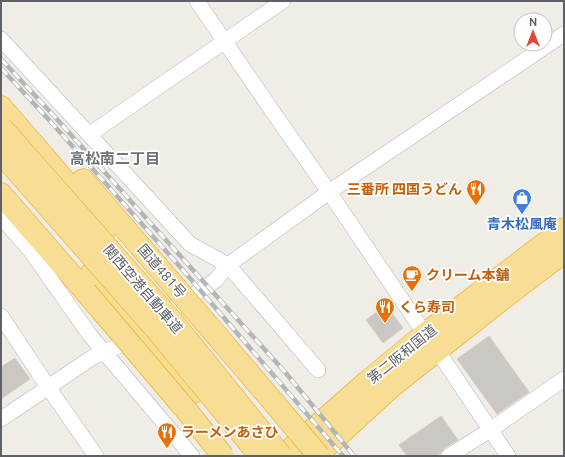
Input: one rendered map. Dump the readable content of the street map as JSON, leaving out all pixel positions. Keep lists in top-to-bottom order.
{
  "streets": {
    "highway": ["国道481号", "関西空港自動車道", "第二阪和国道"]
  },
  "crossings": [
    ["国道481号", "第二阪和国道"],
    ["関西空港自動車道", "第二阪和国道"]
  ],
  "districts": ["高松南二丁目"],
  "places": {
    "restaurant": ["三番所 四国うどん", "くら寿司", "ラーメンあさひ"],
    "shop": ["青木松風庵"],
    "cafe": ["クリーム本舗"]
  },
  "north": "top"
}
